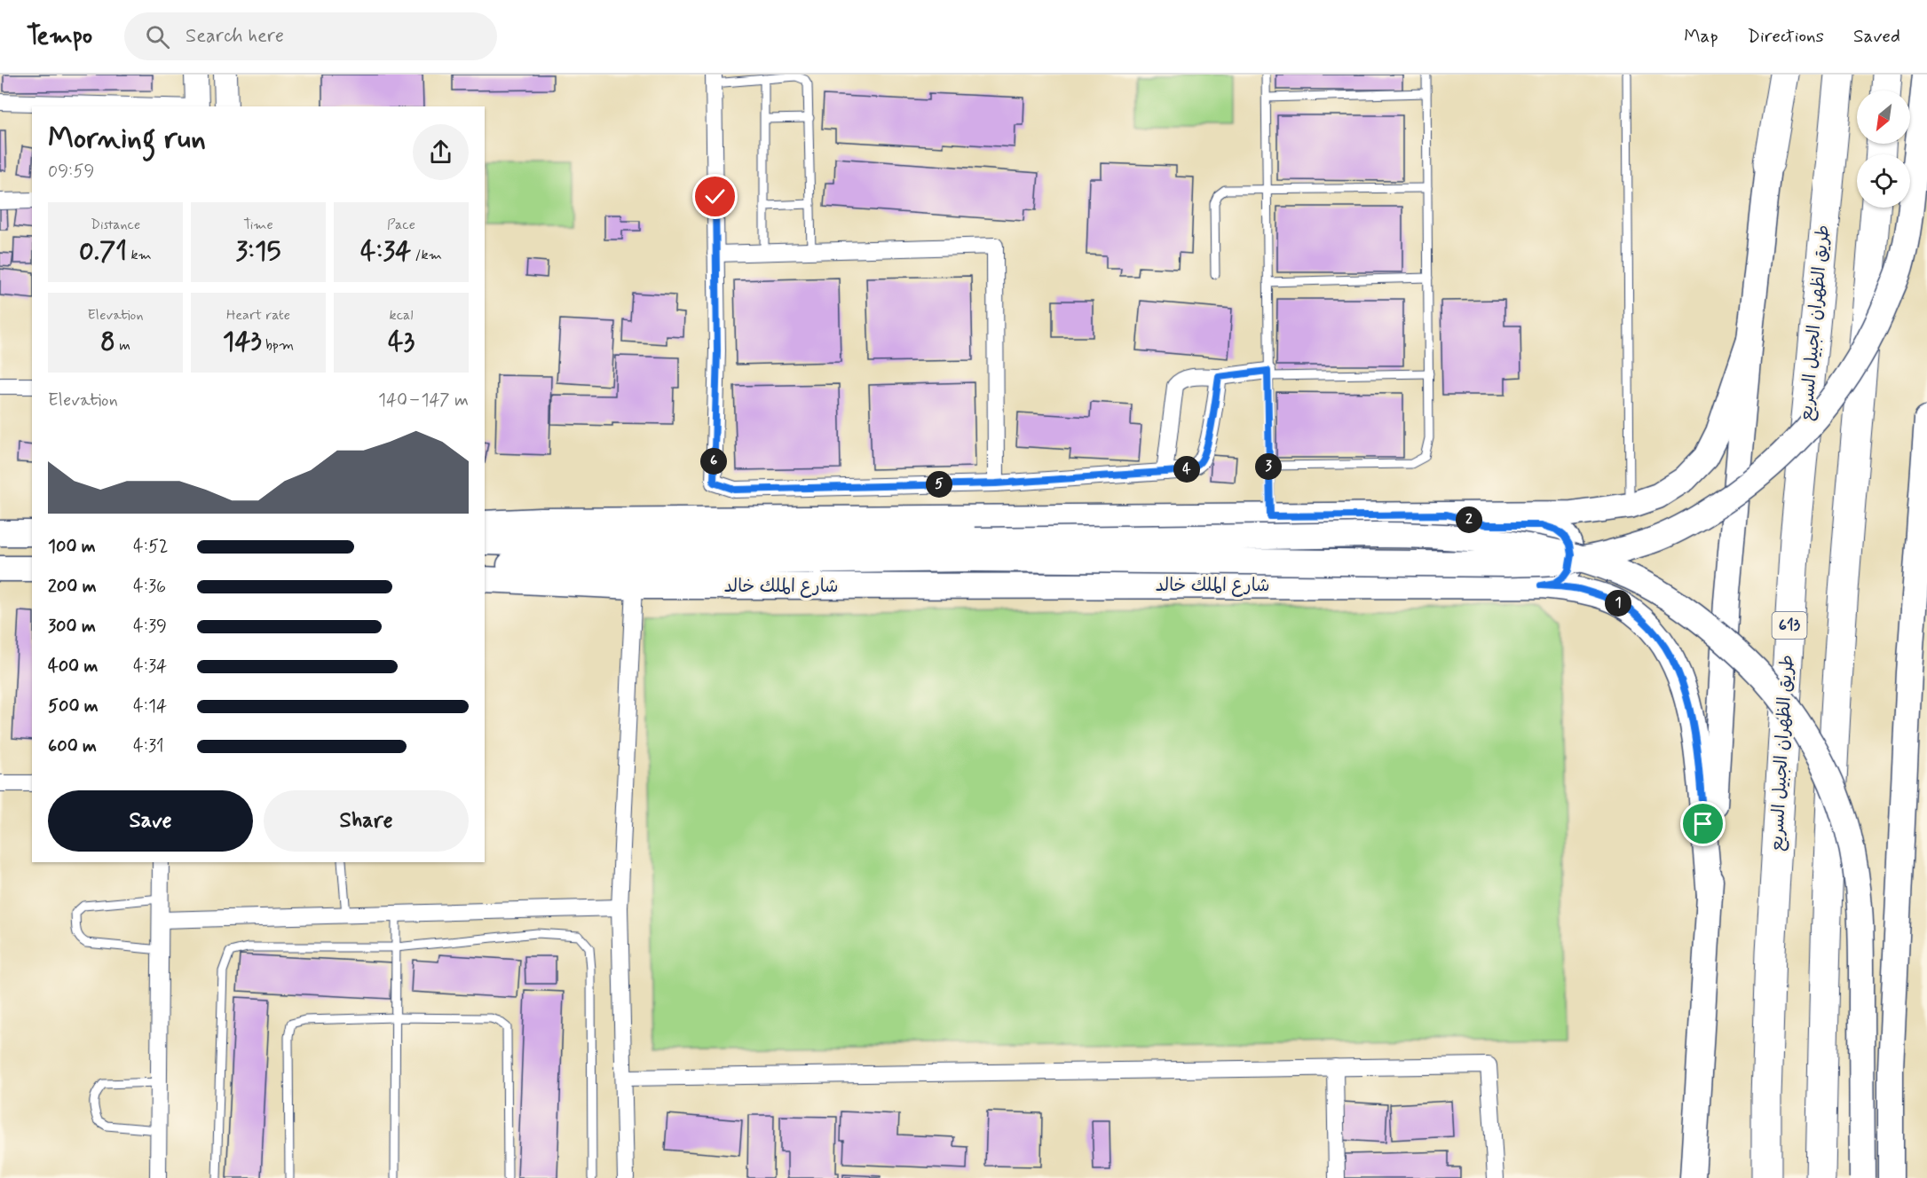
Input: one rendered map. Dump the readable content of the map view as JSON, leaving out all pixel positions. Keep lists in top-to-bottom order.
{
  "streets": {
    "highway": ["طريق الظهران الجبيل السريع", "613"],
    "main road": ["شارع الملك خالد"]
  },
  "north": "bottom left",
  "page": {
    "header": "Tempo",
    "search": "Search here",
    "nav": ["Map", "Directions", "Saved"],
    "heading": ["Morning run", "09:59"],
    "stats": [
      ["Distance", "0.71 km"],
      ["Time", "3:15"],
      ["Pace", "4:34 /km"],
      ["Elevation", "8 m"],
      ["Heart rate", "143 bpm"],
      ["kcal", "43"]
    ],
    "chart": ["Elevation", "140–147 m"],
    "pins": [
      "6",
      "3",
      "4",
      "5",
      "2",
      "1"
    ],
    "list": [
      {
        "name": "100 m",
        "note": "4:52"
      },
      {
        "name": "200 m",
        "note": "4:36"
      },
      {
        "name": "300 m",
        "note": "4:39"
      },
      {
        "name": "400 m",
        "note": "4:34"
      },
      {
        "name": "500 m",
        "note": "4:14"
      },
      {
        "name": "600 m",
        "note": "4:31"
      }
    ],
    "buttons": ["Save", "Share"]
  }
}
